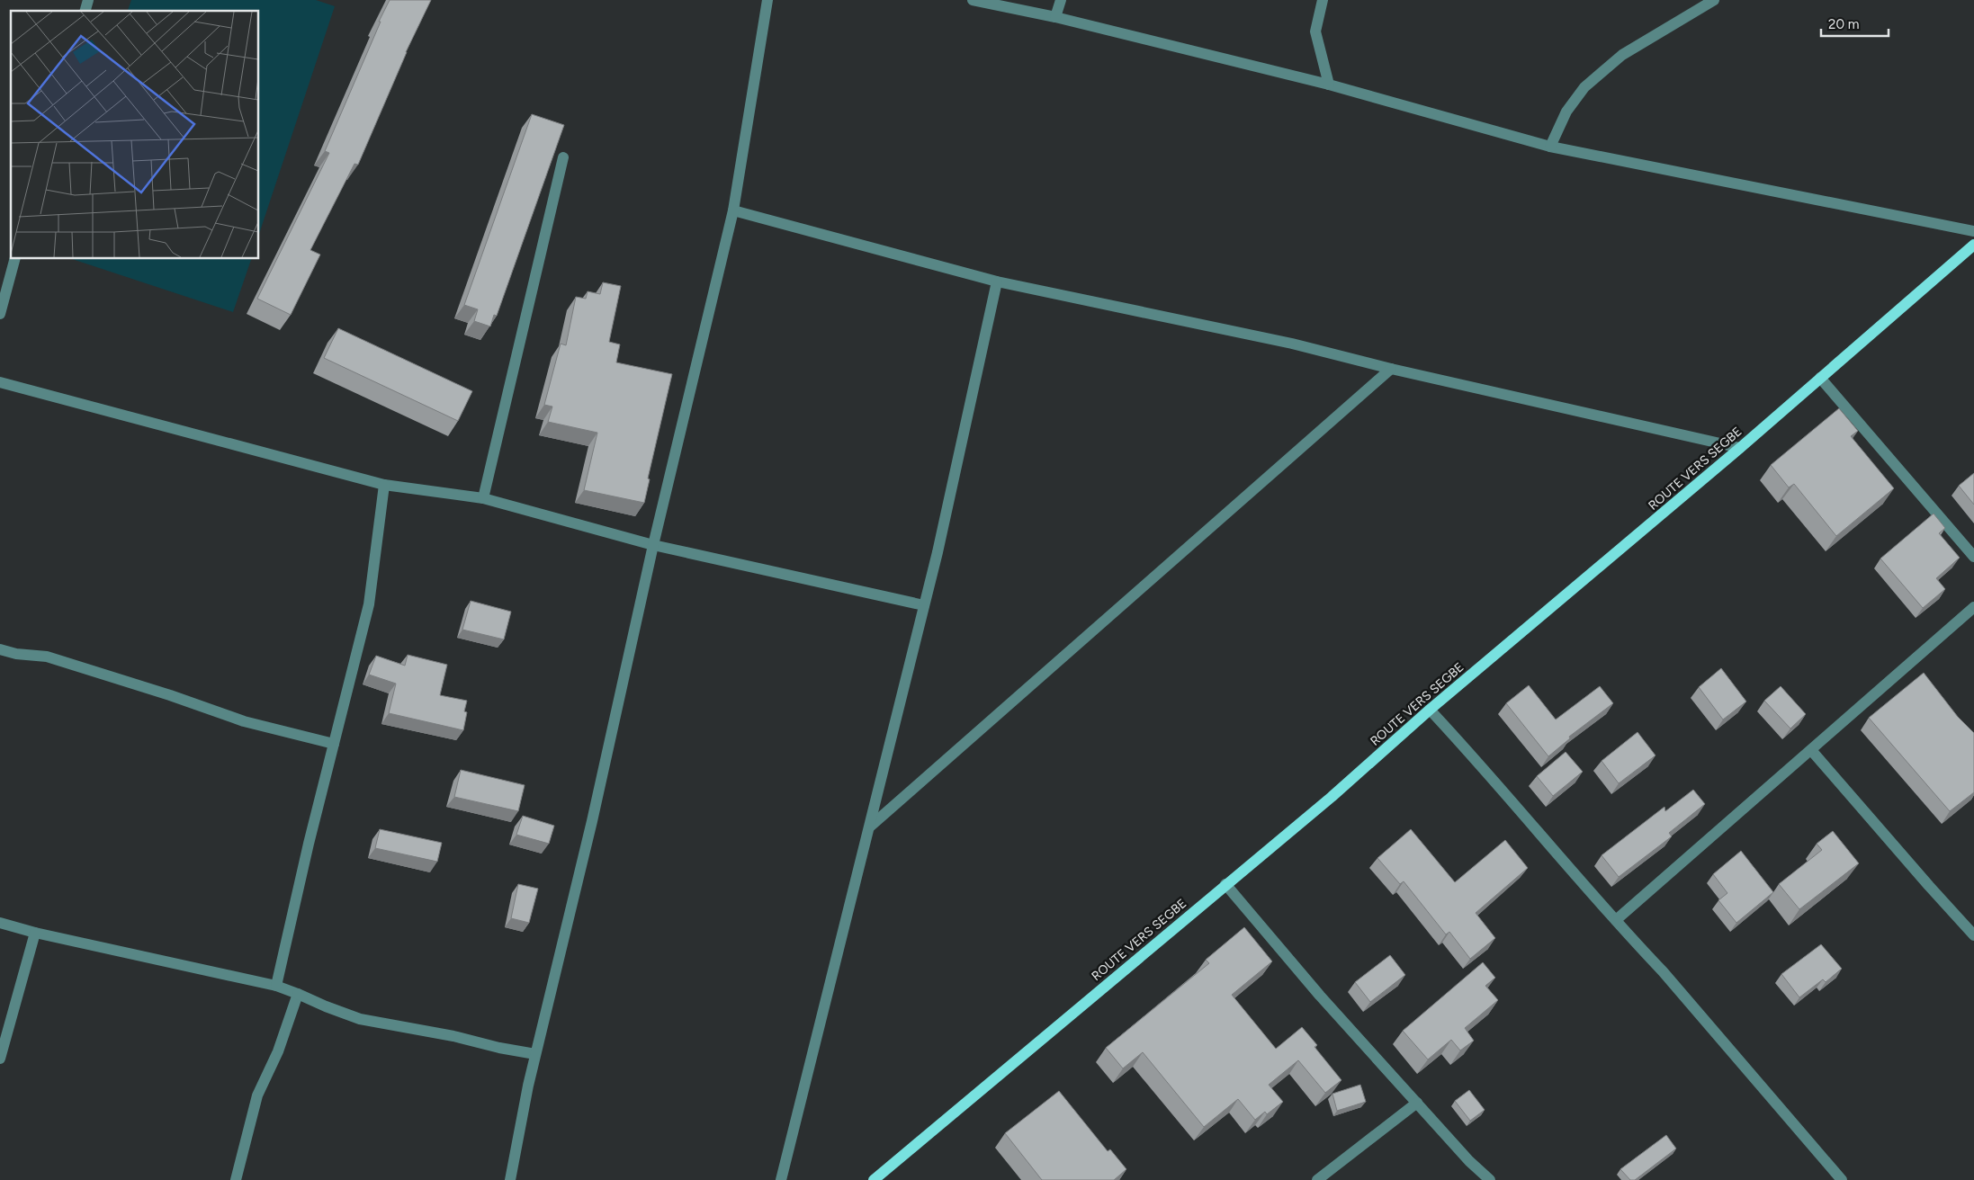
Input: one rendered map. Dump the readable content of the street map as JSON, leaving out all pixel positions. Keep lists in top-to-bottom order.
{
  "streets": {
    "main road": ["ROUTE VERS SEGBE"]
  },
  "scale_bar": "20 m"
}
